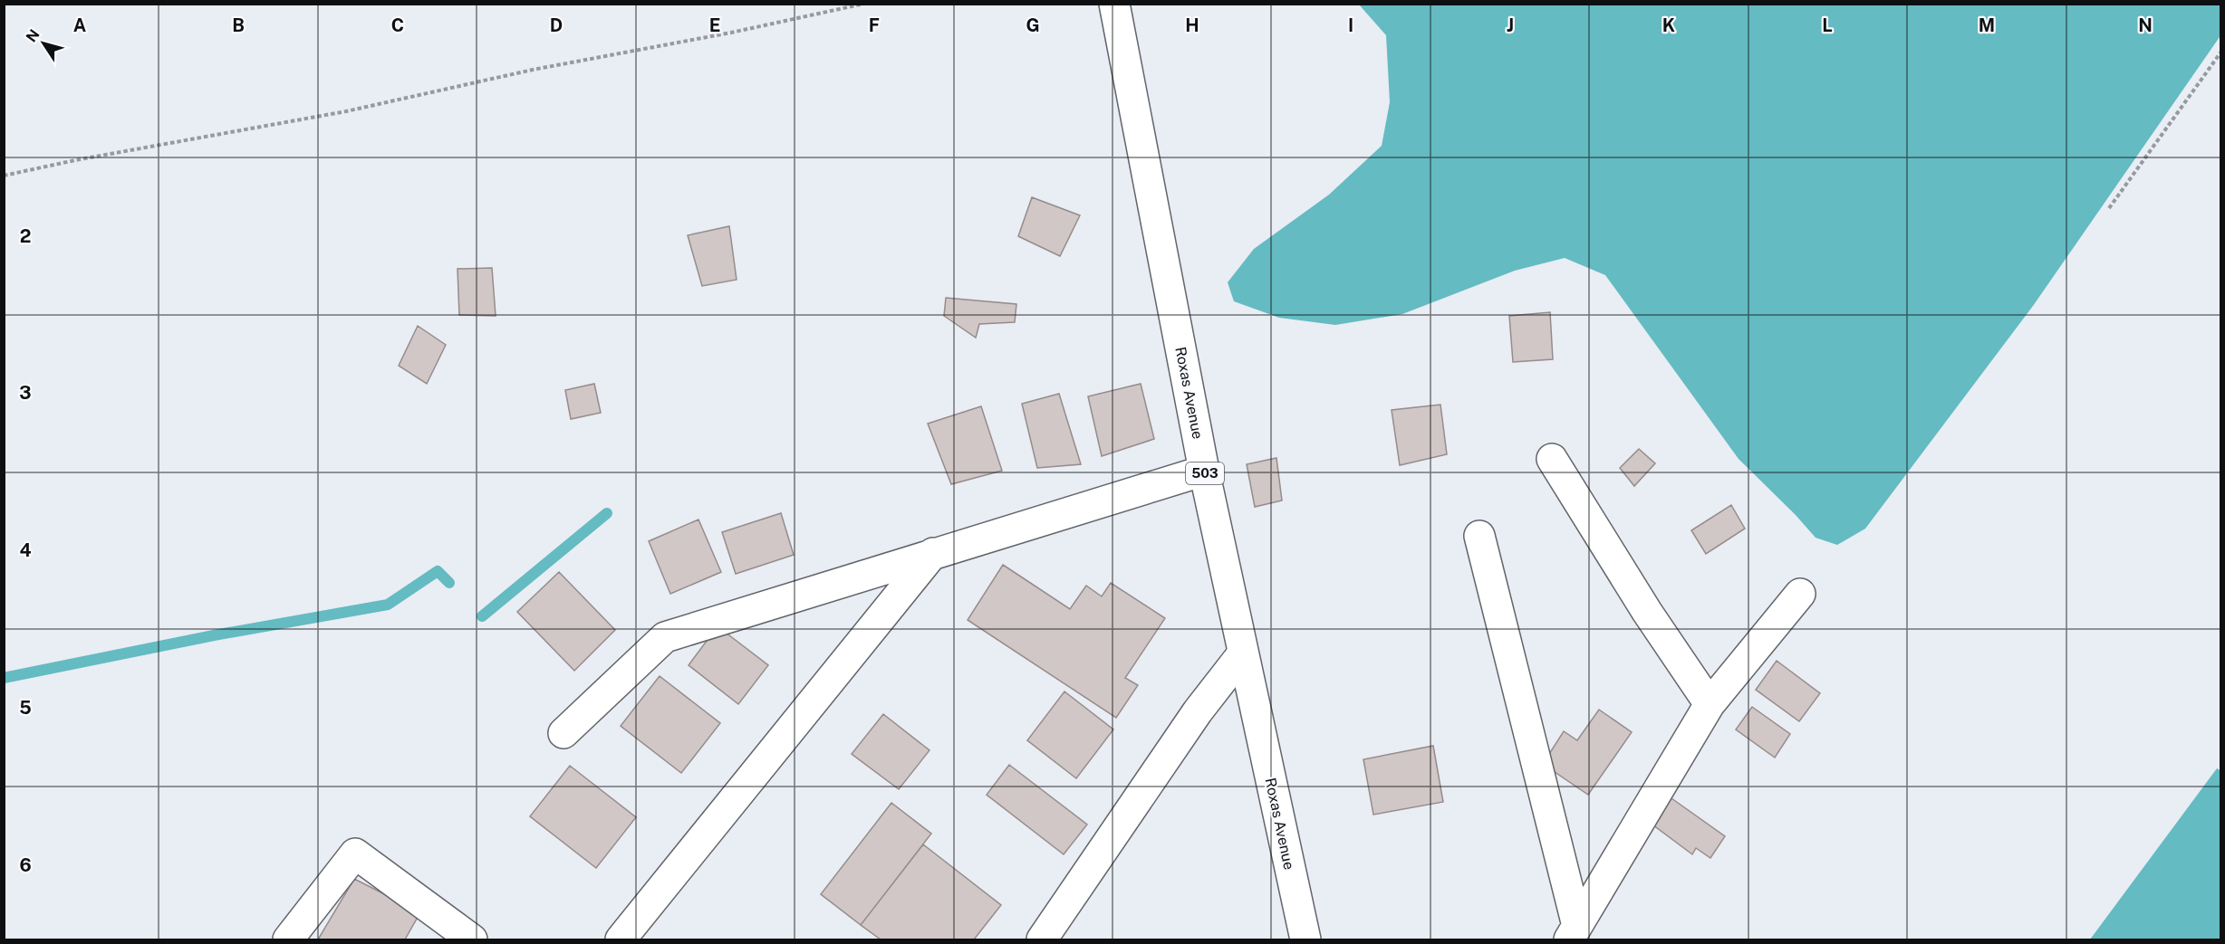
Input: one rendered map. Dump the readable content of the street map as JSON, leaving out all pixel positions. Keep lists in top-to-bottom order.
{
  "streets": {
    "street": ["Roxas Avenue", "503"]
  },
  "north": "top left",
  "grid": {
    "columns": [
      "A",
      "B",
      "C",
      "D",
      "E",
      "F",
      "G",
      "H",
      "I",
      "J",
      "K",
      "L",
      "M",
      "N"
    ],
    "rows": [
      "2",
      "3",
      "4",
      "5",
      "6"
    ]
  }
}
